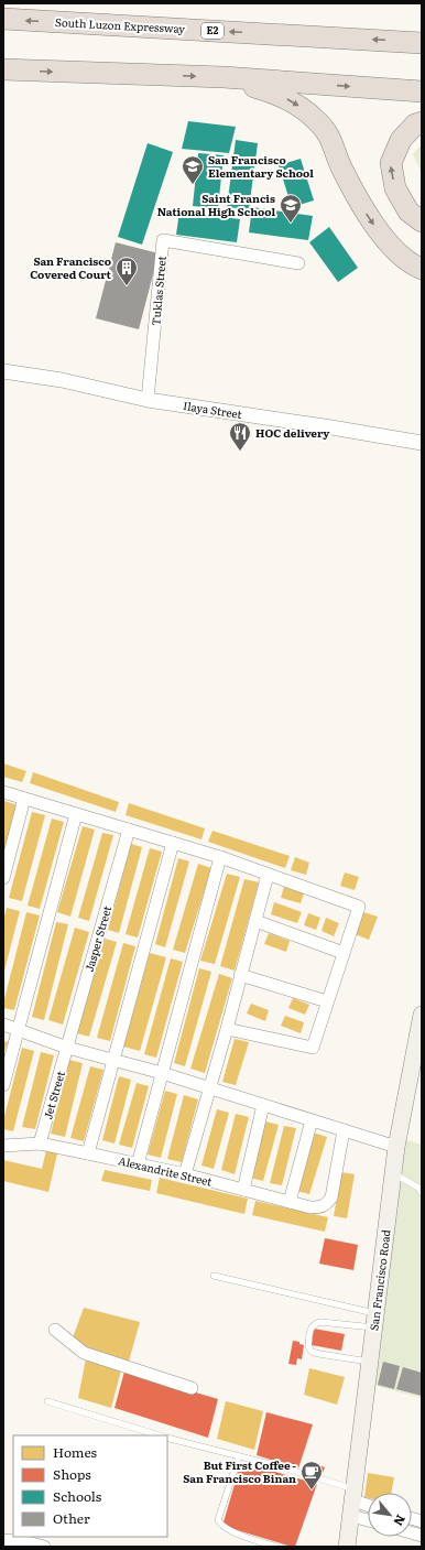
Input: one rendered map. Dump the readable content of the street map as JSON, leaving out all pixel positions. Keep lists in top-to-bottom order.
{
  "streets": {
    "highway": ["South Luzon Expressway", "E2"],
    "main road": ["San Francisco Road"],
    "street": [
      "Tuklas Street",
      "Ilaya Street",
      "Jasper Street",
      "Jet Street",
      "Alexandrite Street"
    ]
  },
  "crossings": [
    ["Tuklas Street", "Ilaya Street"],
    ["Jasper Street", "Jet Street"],
    ["Jet Street", "Alexandrite Street"]
  ],
  "places": {
    "school or university": ["San Francisco Elementary School", "Saint Francis National High School"],
    "building": ["San Francisco Covered Court"],
    "restaurant": ["HOC delivery"],
    "cafe": ["But First Coffee - San Francisco Binan"]
  },
  "legend": [
    "Homes",
    "Shops",
    "Schools",
    "Other"
  ],
  "north": "bottom right"
}
